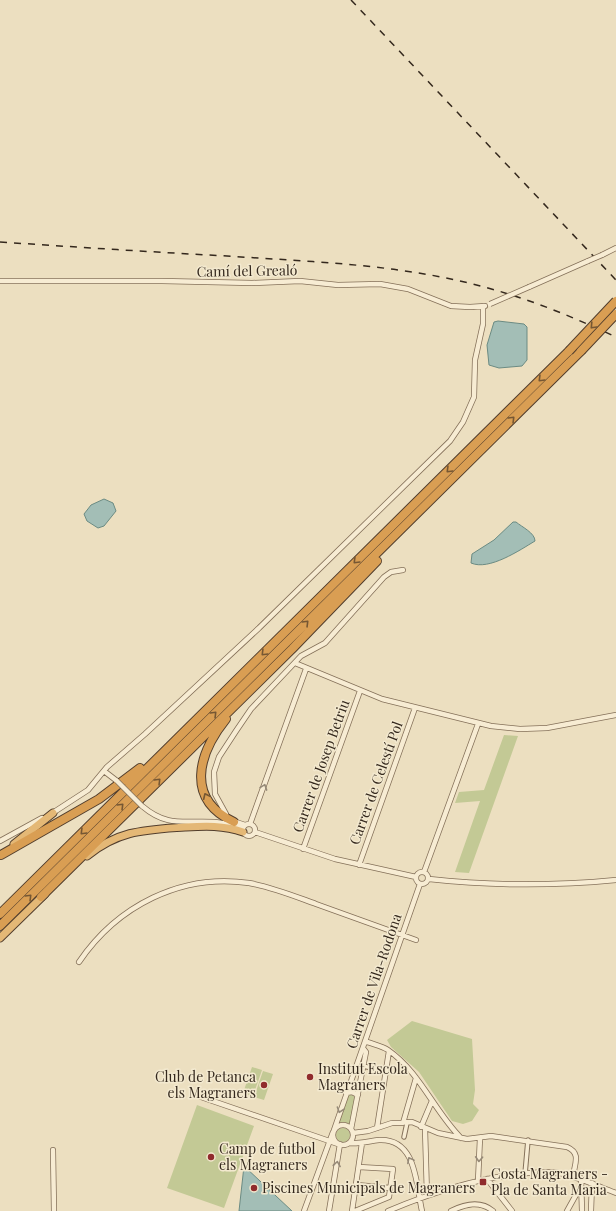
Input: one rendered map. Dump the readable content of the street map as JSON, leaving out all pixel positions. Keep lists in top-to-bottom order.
{
  "streets": {
    "street": [
      "Camí del Grealó",
      "Carrer de Josep Betriu",
      "Carrer de Celestí Pol",
      "Carrer de Vila-Rodona"
    ]
  },
  "places": {
    "other": [
      "Institut Escola Magraners",
      "Club de Petanca els Magraners",
      "Camp de futbol els Magraners",
      "Piscines Municipals de Magraners"
    ],
    "transit": ["Costa Magraners - Pla de Santa Maria"]
  }
}
